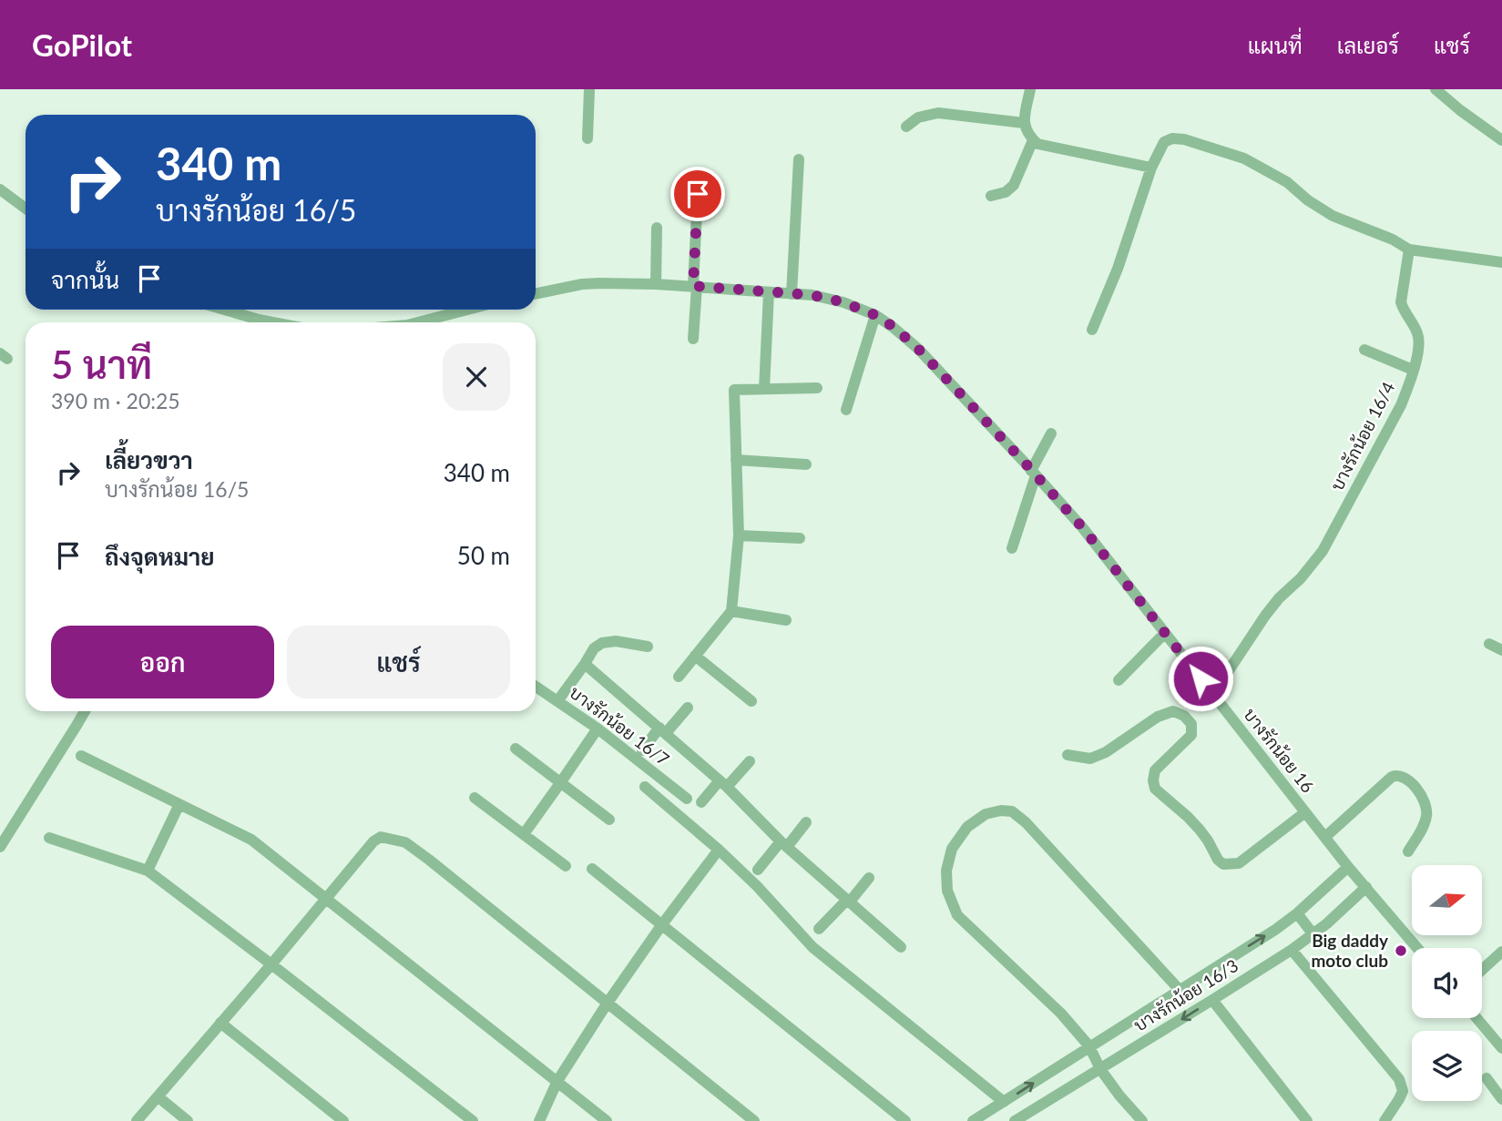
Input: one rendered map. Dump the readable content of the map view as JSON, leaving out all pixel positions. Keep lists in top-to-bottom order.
{
  "streets": {
    "street": [
      "บางรักน้อย 16/4",
      "บางรักน้อย 16/7",
      "บางรักน้อย 16",
      "บางรักน้อย 16/3"
    ]
  },
  "crossings": [
    ["บางรักน้อย 16/4", "บางรักน้อย 16"],
    ["บางรักน้อย 16", "บางรักน้อย 16/3"]
  ],
  "places": ["Big daddy moto club"],
  "north": "right",
  "page": {
    "header": "GoPilot",
    "nav": ["แผนที่", "เลเยอร์", "แชร์"],
    "turn": ["340 m", "บางรักน้อย 16/5"],
    "then": "จากนั้น",
    "heading": ["5 นาที", "390 m · 20:25"],
    "list": [
      {
        "name": "เลี้ยวขวา",
        "note": "บางรักน้อย 16/5",
        "value": "340 m"
      },
      {
        "name": "ถึงจุดหมาย",
        "value": "50 m"
      }
    ],
    "buttons": ["ออก", "แชร์"]
  }
}
